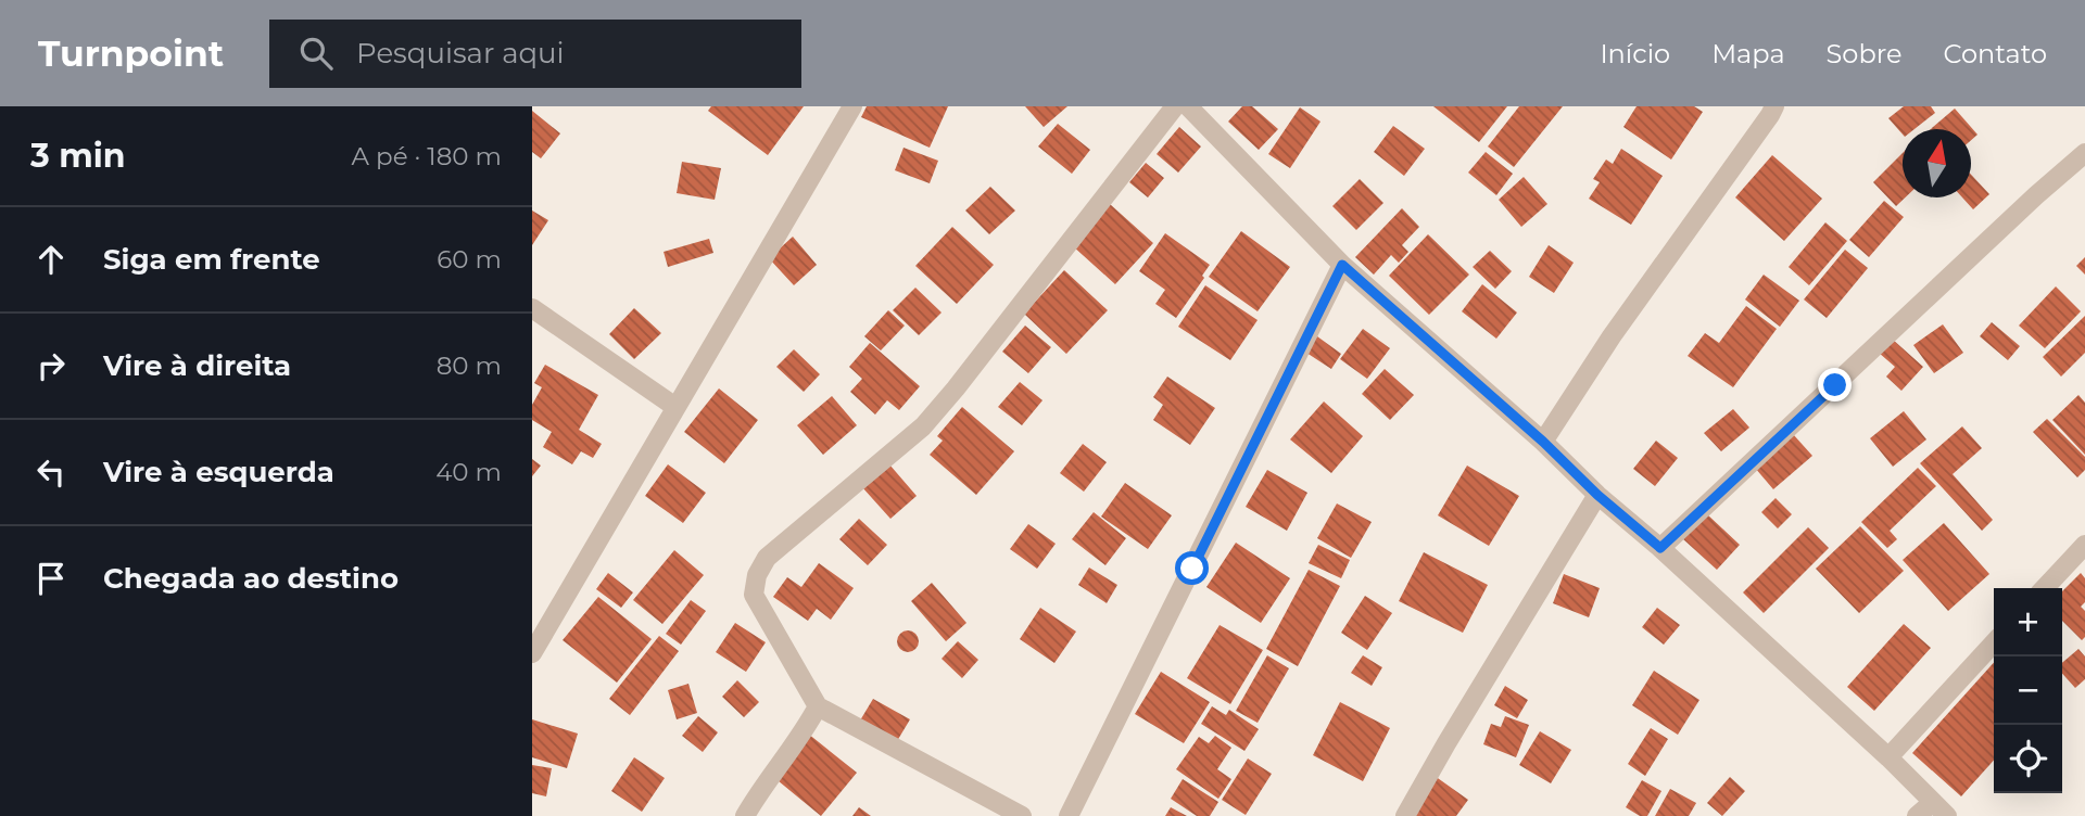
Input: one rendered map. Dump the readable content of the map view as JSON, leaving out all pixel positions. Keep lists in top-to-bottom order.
{
  "north": "top",
  "page": {
    "header": "Turnpoint",
    "search": "Pesquisar aqui",
    "nav": [
      "Início",
      "Mapa",
      "Sobre",
      "Contato"
    ],
    "heading": ["3 min", "A pé · 180 m"],
    "list": [
      ["Siga em frente", "60 m"],
      ["Vire à direita", "80 m"],
      ["Vire à esquerda", "40 m"],
      "Chegada ao destino"
    ],
    "map_buttons": ["+", "−"]
  }
}
